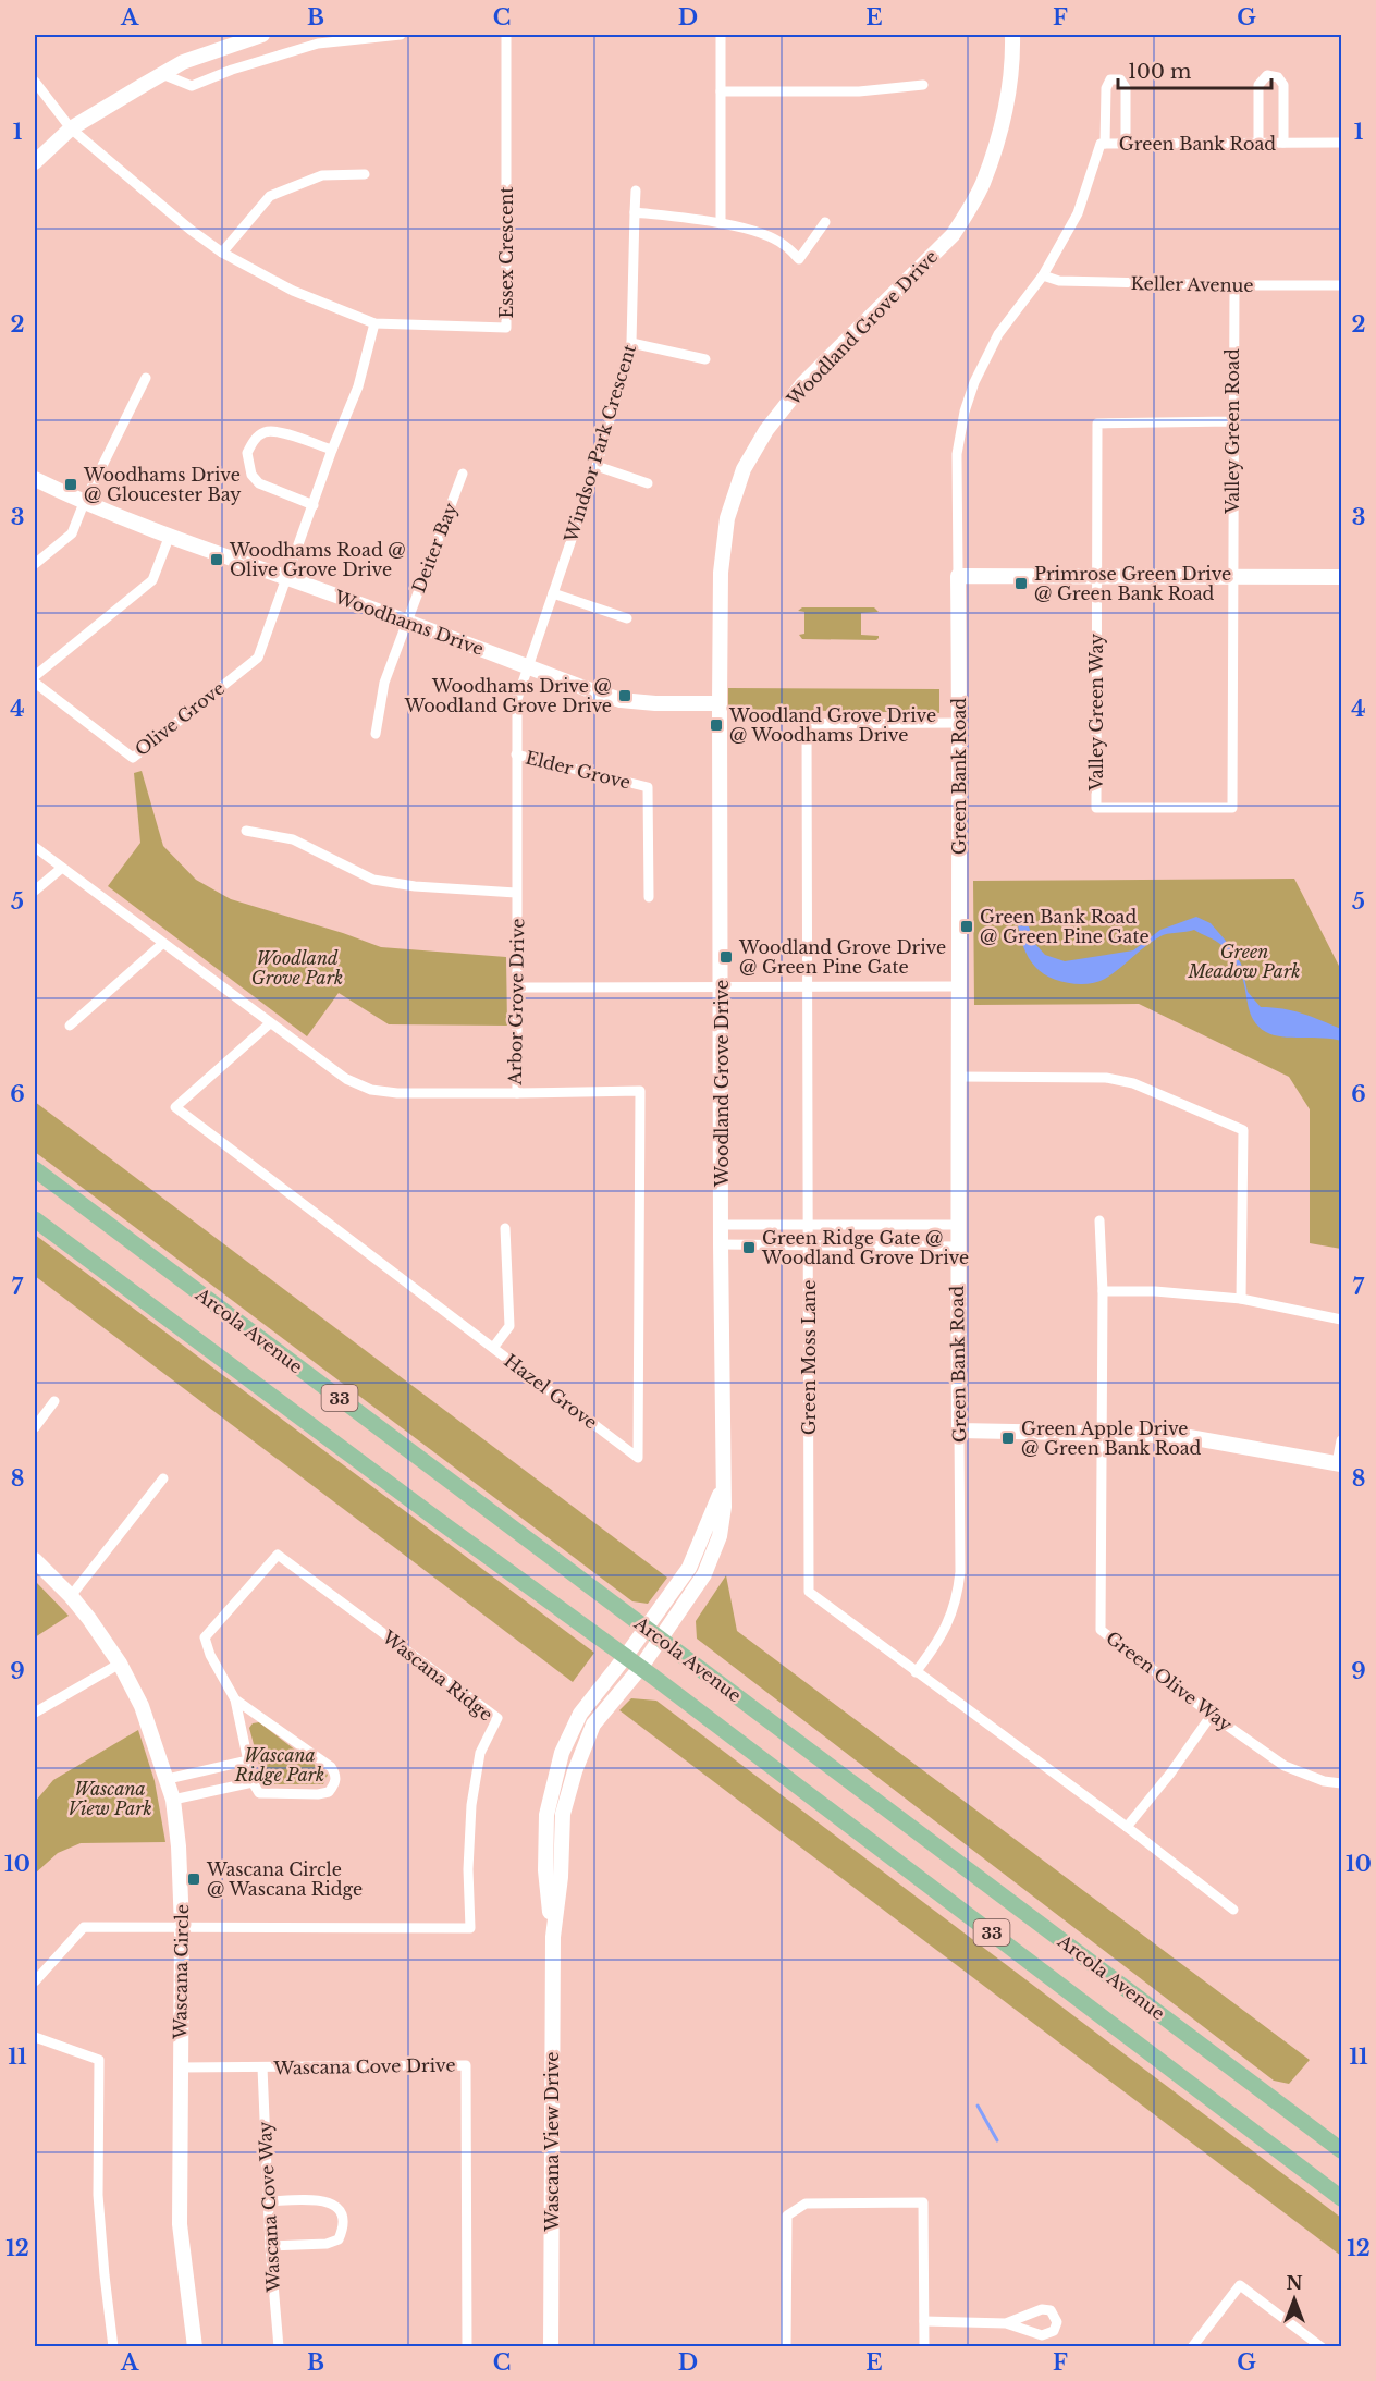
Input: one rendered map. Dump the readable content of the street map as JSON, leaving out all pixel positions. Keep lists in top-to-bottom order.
{
  "streets": {
    "main road": ["Arcola Avenue", "33"],
    "street": [
      "Green Bank Road",
      "Essex Crescent",
      "Keller Avenue",
      "Woodland Grove Drive",
      "Valley Green Road",
      "Windsor Park Crescent",
      "Deiter Bay",
      "Woodhams Drive",
      "Valley Green Way",
      "Olive Grove",
      "Elder Grove",
      "Arbor Grove Drive",
      "Green Moss Lane",
      "Hazel Grove",
      "Wascana Ridge",
      "Green Olive Way",
      "Wascana Circle",
      "Wascana Cove Drive",
      "Wascana View Drive",
      "Wascana Cove Way"
    ]
  },
  "crossings": [
    ["Green Bank Road", "Keller Avenue"],
    ["Green Bank Road", "Green Moss Lane"],
    ["Keller Avenue", "Valley Green Road"],
    ["Woodland Grove Drive", "Woodhams Drive"],
    ["Woodland Grove Drive", "Arcola Avenue"],
    ["Woodland Grove Drive", "Wascana View Drive"],
    ["Valley Green Road", "Valley Green Way"],
    ["Windsor Park Crescent", "Woodhams Drive"],
    ["Windsor Park Crescent", "Arbor Grove Drive"],
    ["Deiter Bay", "Woodhams Drive"],
    ["Woodhams Drive", "Olive Grove"],
    ["Woodhams Drive", "Arbor Grove Drive"],
    ["Elder Grove", "Arbor Grove Drive"],
    ["Arbor Grove Drive", "Hazel Grove"],
    ["Arcola Avenue", "Wascana View Drive"],
    ["Wascana Ridge", "Wascana Circle"],
    ["Wascana Circle", "Wascana Cove Drive"],
    ["Wascana Cove Drive", "Wascana Cove Way"]
  ],
  "parks": [
    "Green Meadow Park",
    "Woodland Grove Park",
    "Wascana Ridge Park",
    "Wascana View Park"
  ],
  "places": {
    "transit": [
      "Woodhams Drive @ Gloucester Bay",
      "Woodhams Road @ Olive Grove Drive",
      "Primrose Green Drive @ Green Bank Road",
      "Woodhams Drive @ Woodland Grove Drive",
      "Woodland Grove Drive @ Woodhams Drive",
      "Green Bank Road @ Green Pine Gate",
      "Woodland Grove Drive @ Green Pine Gate",
      "Green Ridge Gate @ Woodland Grove Drive",
      "Green Apple Drive @ Green Bank Road",
      "Wascana Circle @ Wascana Ridge"
    ]
  },
  "scale_bar": "100 m",
  "north": "top",
  "grid": {
    "columns": [
      "A",
      "B",
      "C",
      "D",
      "E",
      "F",
      "G"
    ],
    "rows": [
      "1",
      "2",
      "3",
      "4",
      "5",
      "6",
      "7",
      "8",
      "9",
      "10",
      "11",
      "12"
    ]
  }
}
